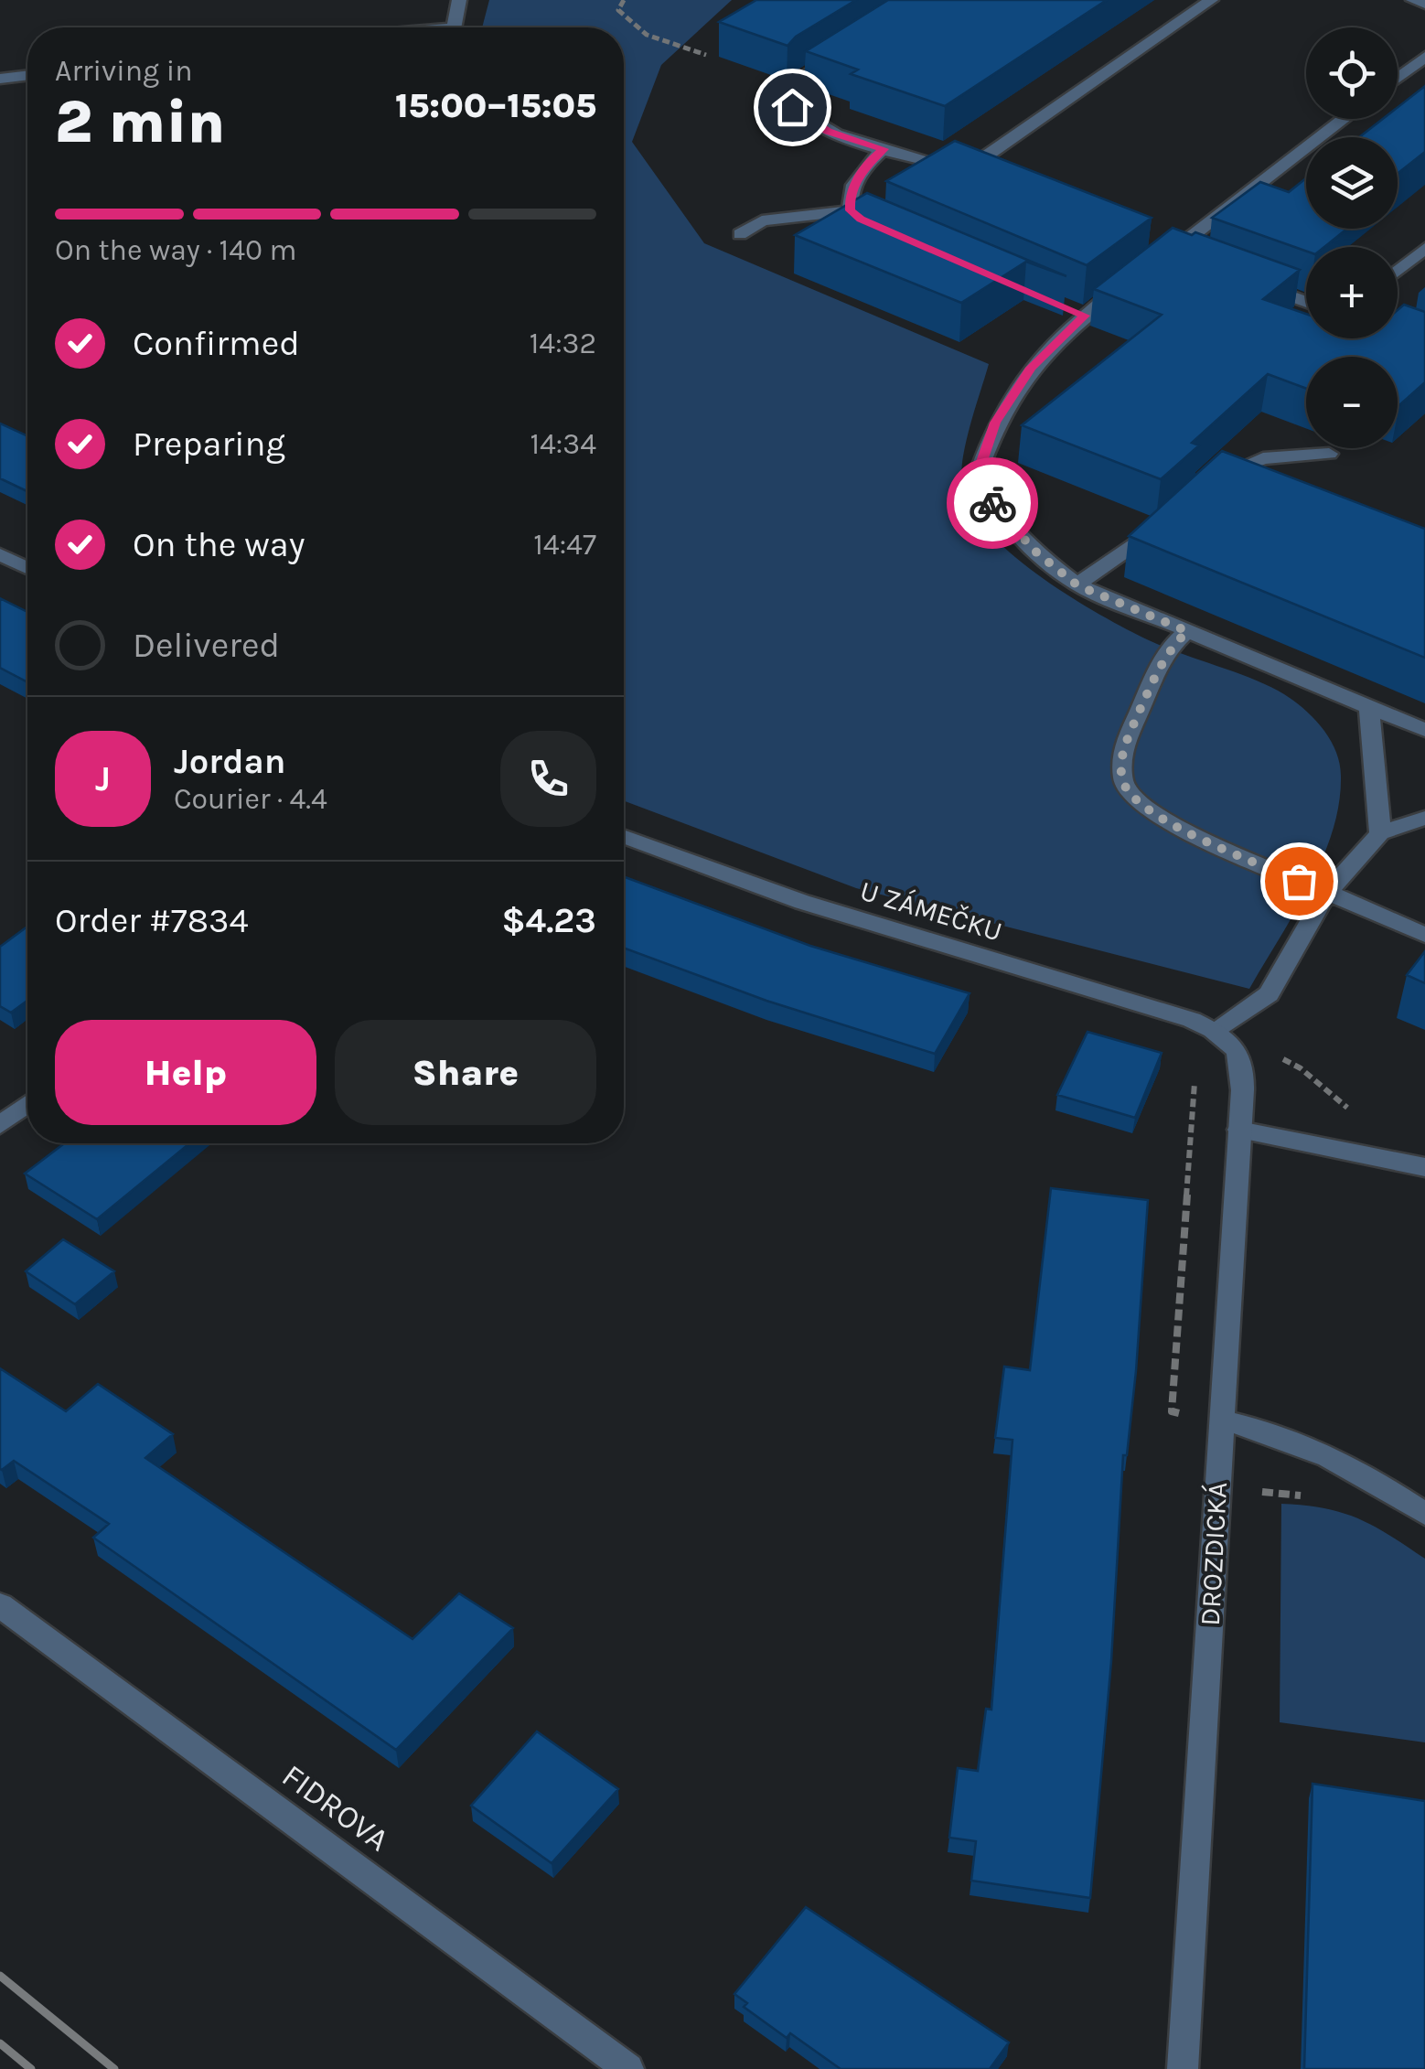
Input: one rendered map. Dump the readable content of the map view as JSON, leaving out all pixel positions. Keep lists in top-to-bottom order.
{
  "streets": {
    "street": ["U ZÁMEČKU", "DROZDICKÁ", "FIDROVA"]
  },
  "crossings": [
    ["U ZÁMEČKU", "DROZDICKÁ"]
  ],
  "page": {
    "map_buttons": ["+", "−"],
    "heading": ["2 min", "Arriving in", "15:00–15:05"],
    "panel": [
      "Jordan",
      "Courier · 4.4",
      "Order #7834",
      "$4.23"
    ],
    "bar": "On the way · 140 m",
    "list": [
      ["Confirmed", "14:32"],
      ["Preparing", "14:34"],
      ["On the way", "14:47"],
      "Delivered"
    ],
    "round": "J",
    "buttons": ["Help", "Share"]
  }
}
